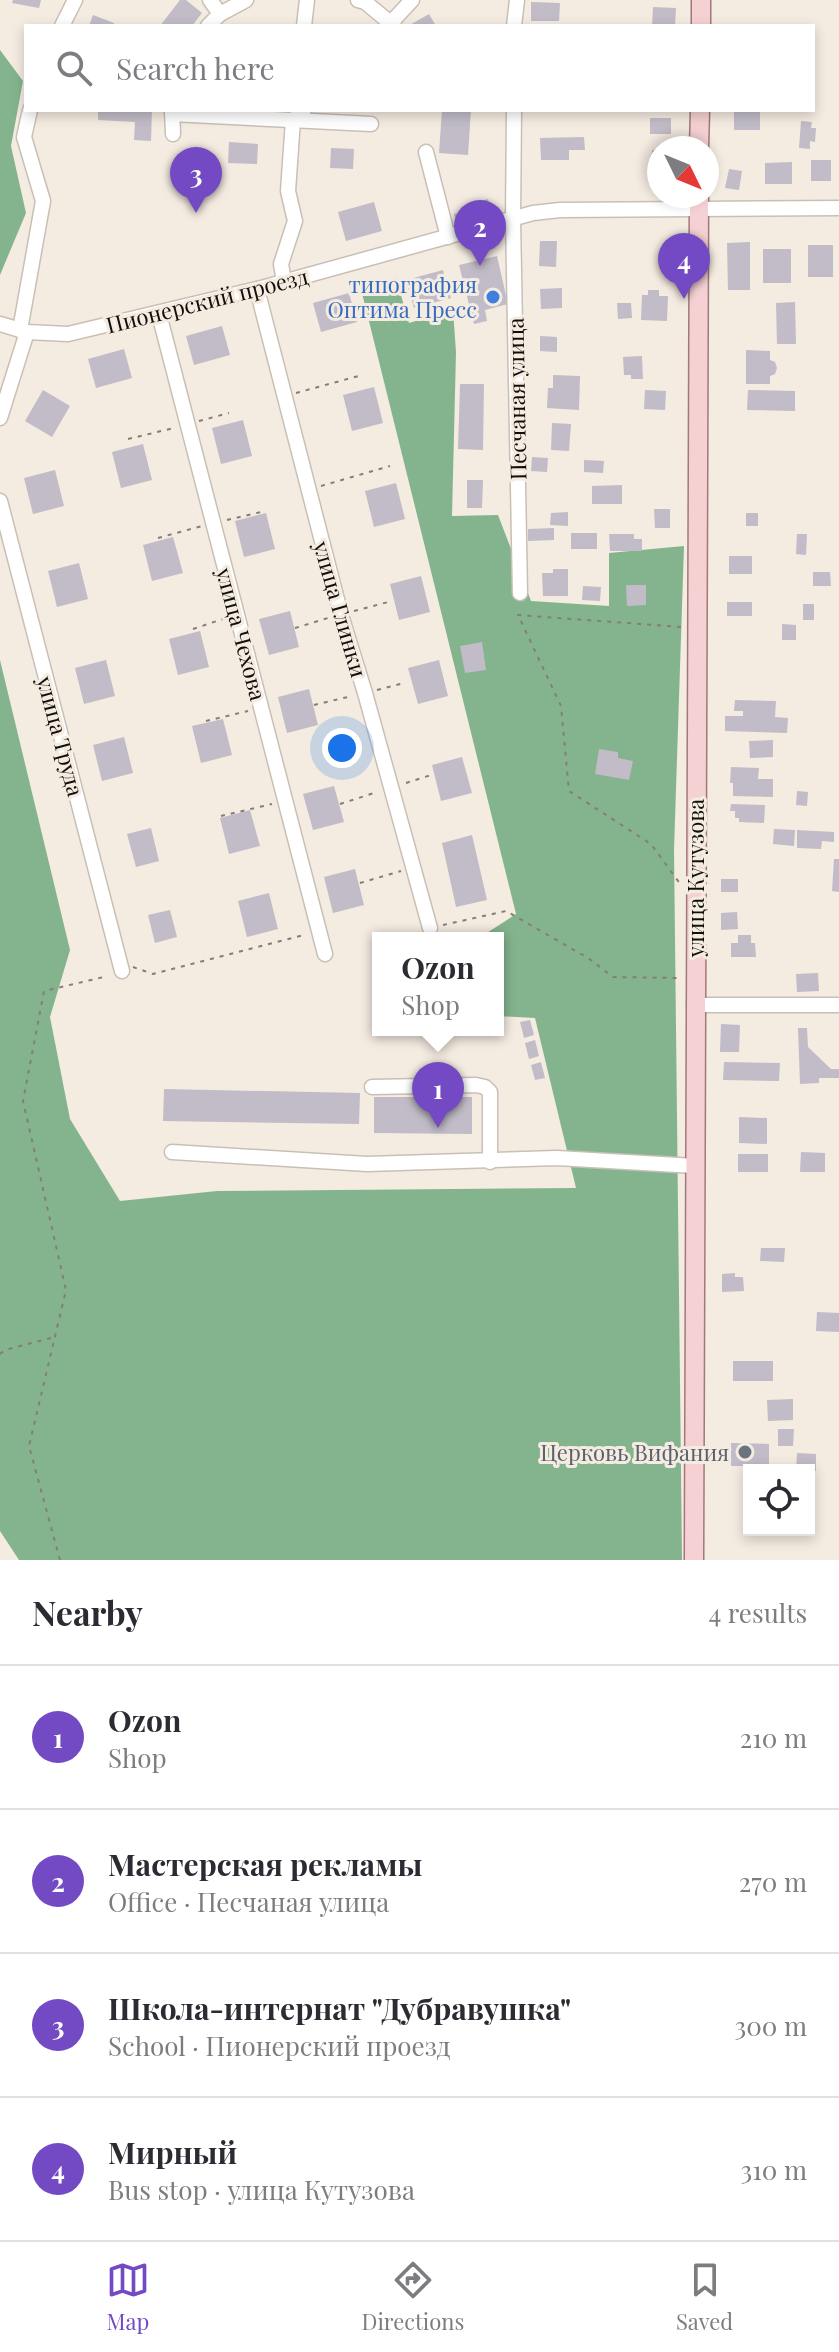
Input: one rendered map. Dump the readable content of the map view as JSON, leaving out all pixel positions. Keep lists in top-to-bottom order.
{
  "streets": {
    "main road": ["улица Кутузова"],
    "street": [
      "Пионерский проезд",
      "Песчаная улица",
      "улица Глинки",
      "улица Чехова",
      "улица Труда"
    ]
  },
  "crossings": [
    ["Пионерский проезд", "Песчаная улица"],
    ["Пионерский проезд", "улица Глинки"],
    ["Пионерский проезд", "улица Чехова"]
  ],
  "places": ["типография Оптима Пресс", "Церковь Вифания"],
  "north": "bottom right",
  "page": {
    "search": "Search here",
    "pins": [
      "3",
      "2",
      "4",
      "1"
    ],
    "popup": ["Ozon", "Shop"],
    "heading": ["Nearby", "4 results"],
    "list": [
      {
        "mark": "1",
        "name": "Ozon",
        "note": "Shop",
        "value": "210 m"
      },
      {
        "mark": "2",
        "name": "Мастерская рекламы",
        "note": "Office · Песчаная улица",
        "value": "270 m"
      },
      {
        "mark": "3",
        "name": "Школа-интернат \"Дубравушка\"",
        "note": "School · Пионерский проезд",
        "value": "300 m"
      },
      {
        "mark": "4",
        "name": "Мирный",
        "note": "Bus stop · улица Кутузова",
        "value": "310 m"
      }
    ],
    "nav": ["Map", "Directions", "Saved"]
  }
}
